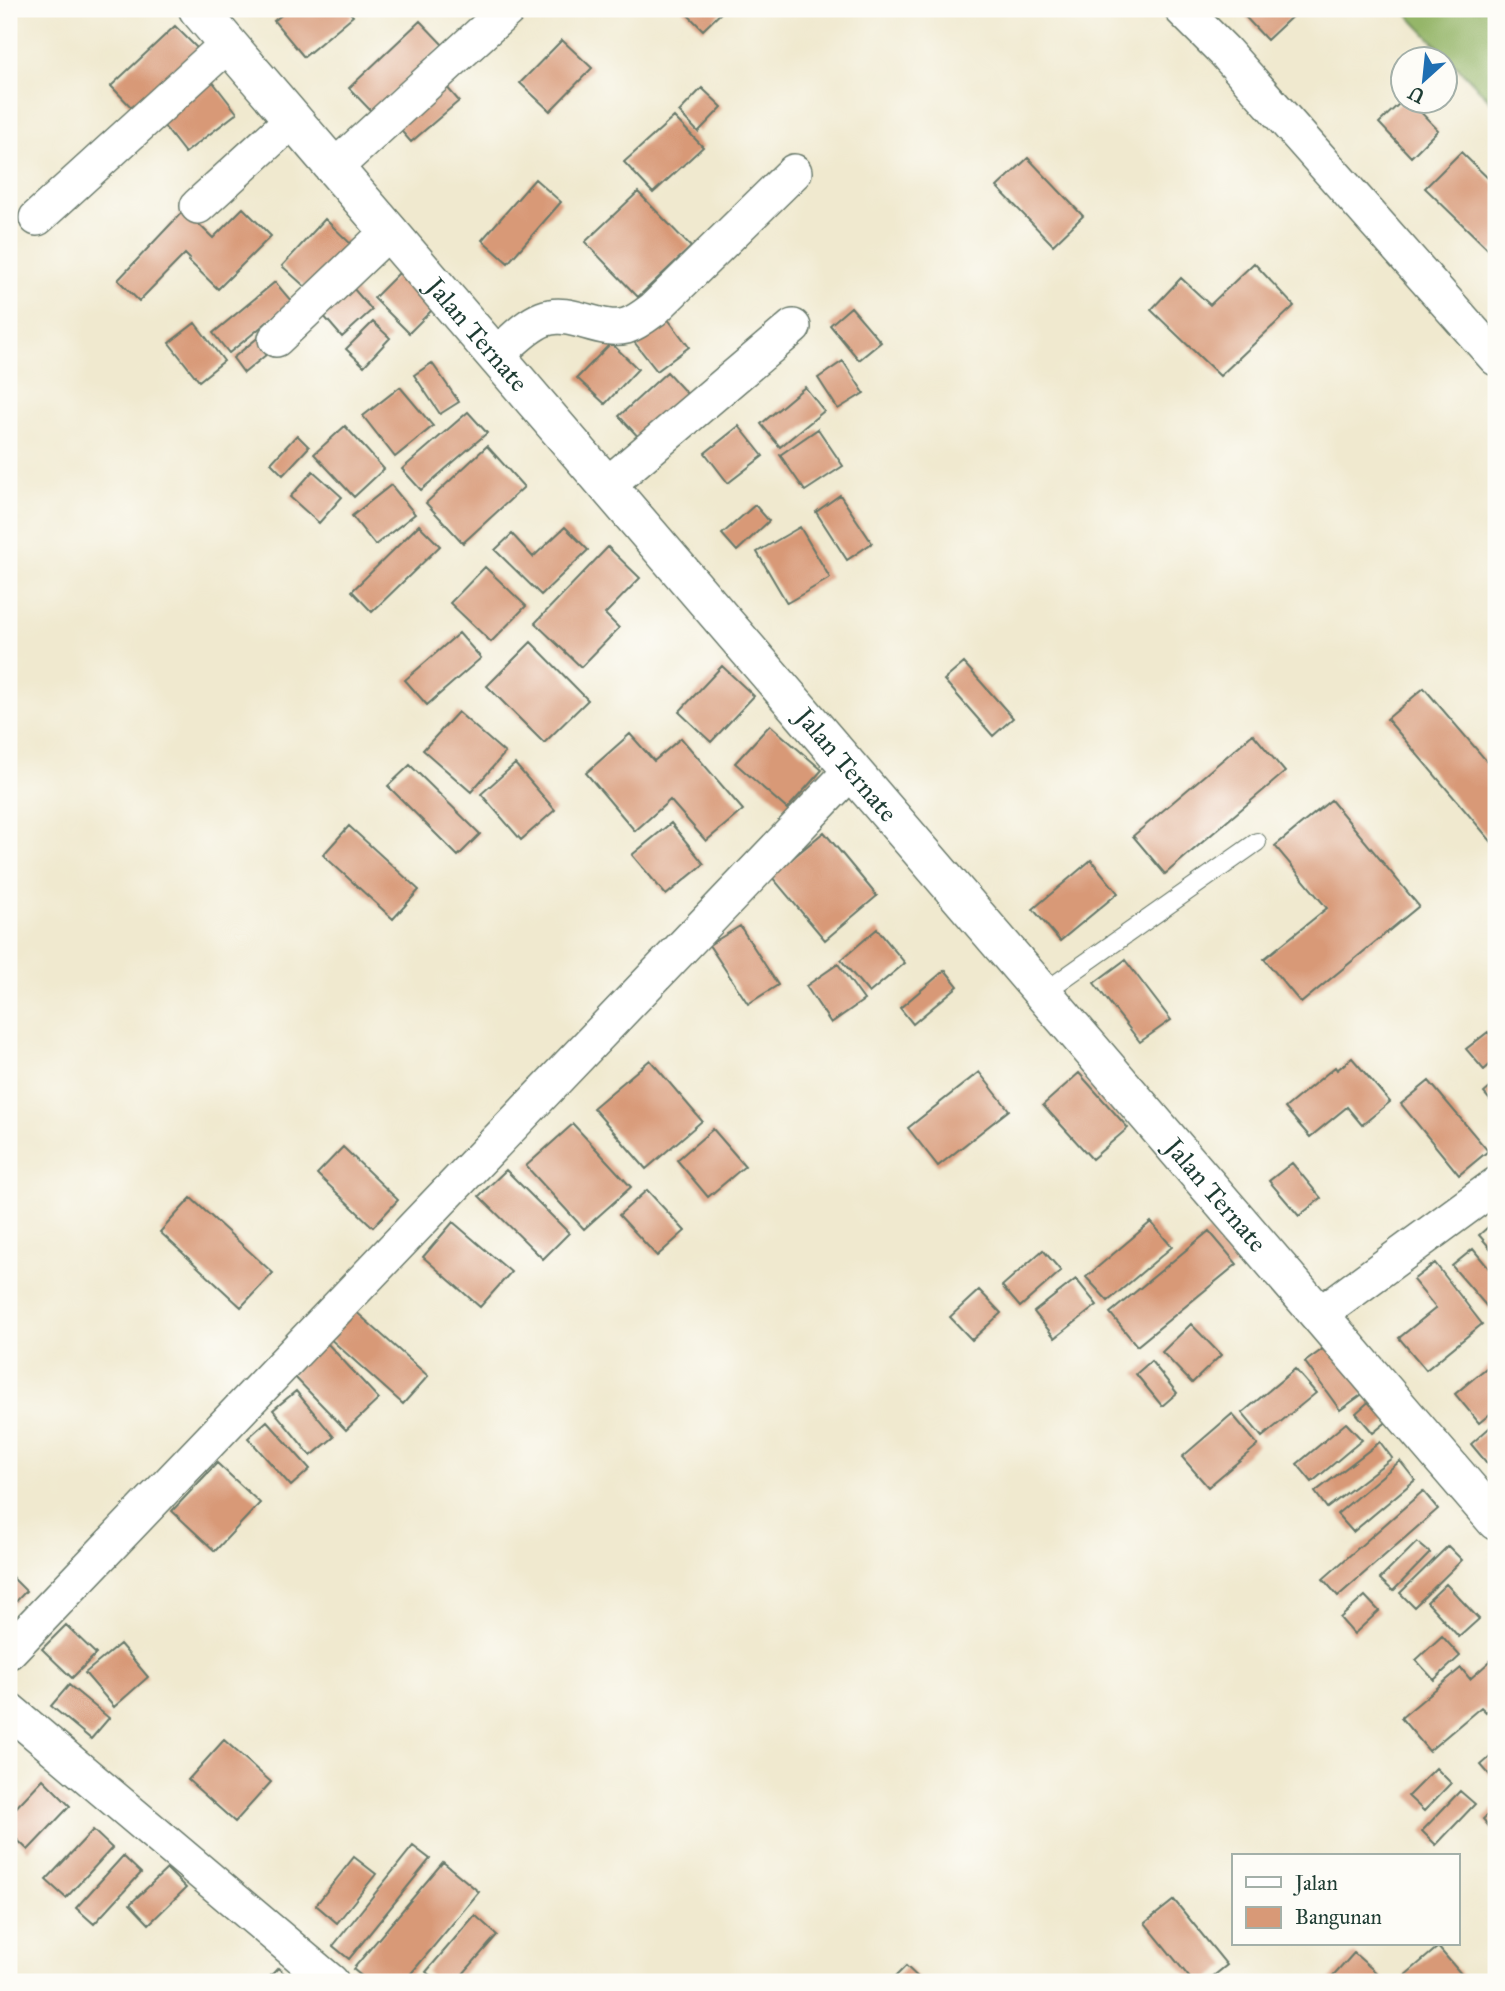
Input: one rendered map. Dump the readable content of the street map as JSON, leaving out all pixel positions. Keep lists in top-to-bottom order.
{
  "streets": {
    "street": ["Jalan Ternate"]
  },
  "legend": ["Jalan", "Bangunan"],
  "north": "bottom left"
}
